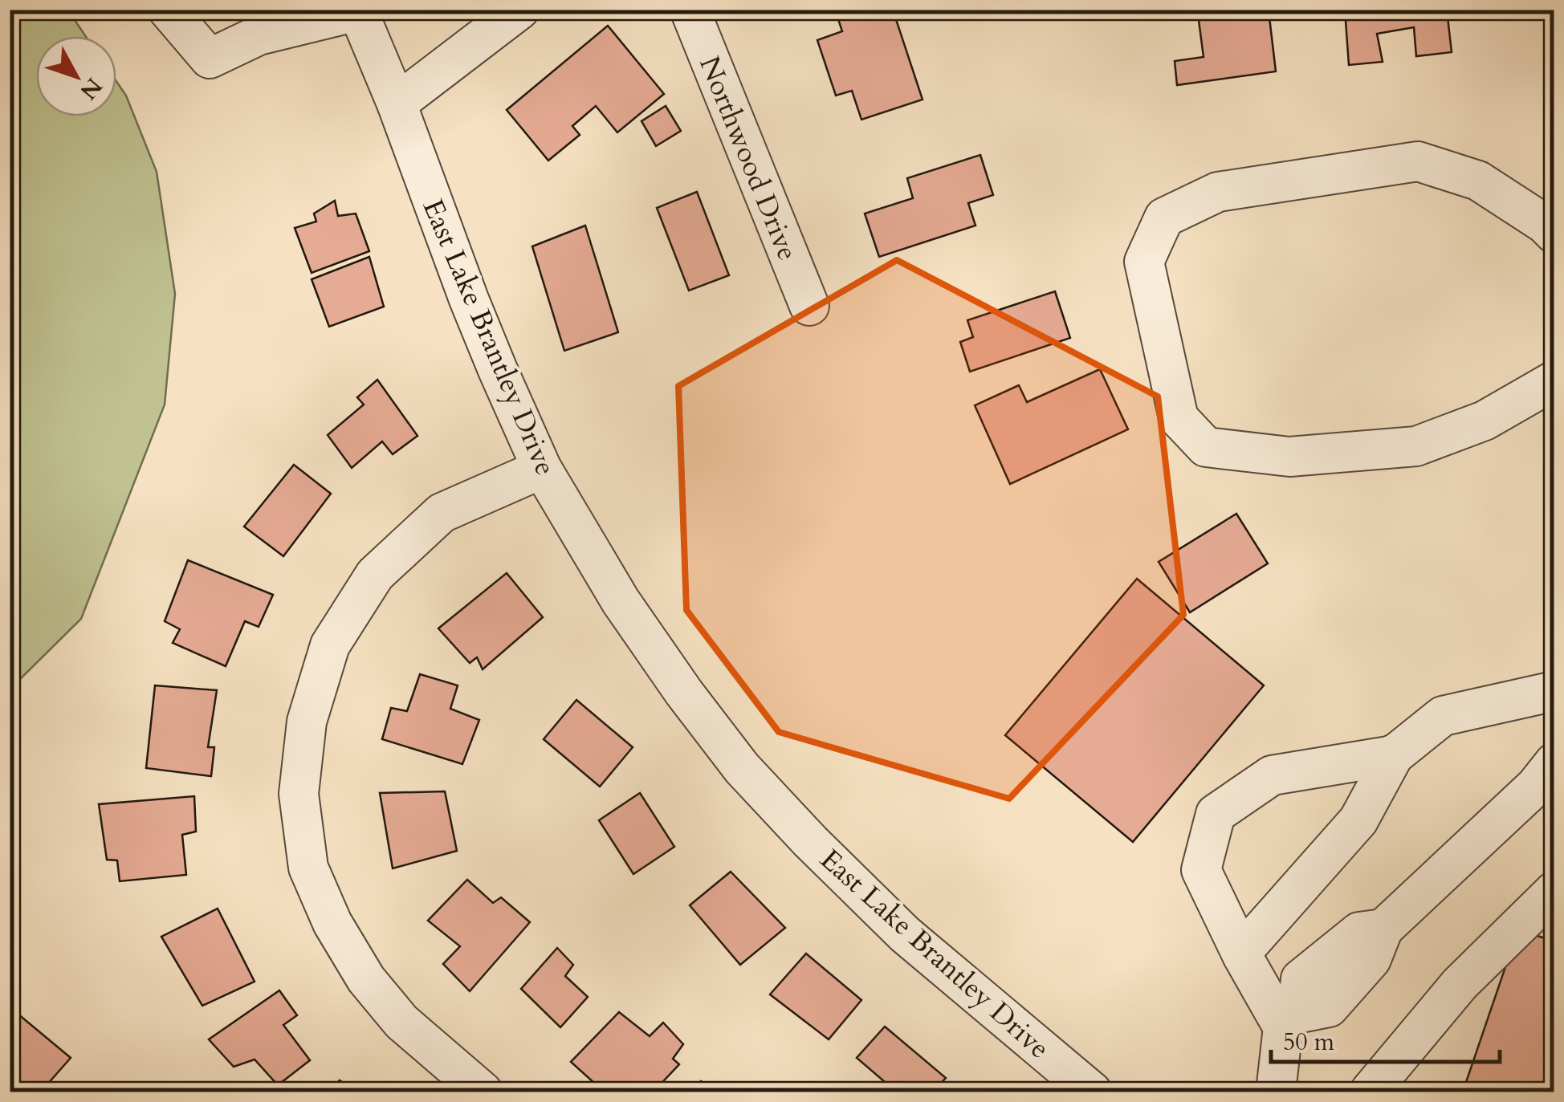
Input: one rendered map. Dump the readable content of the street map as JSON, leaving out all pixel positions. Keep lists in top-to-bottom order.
{
  "streets": {
    "street": ["Northwood Drive", "East Lake Brantley Drive"]
  },
  "scale_bar": "50 m",
  "north": "bottom right"
}
